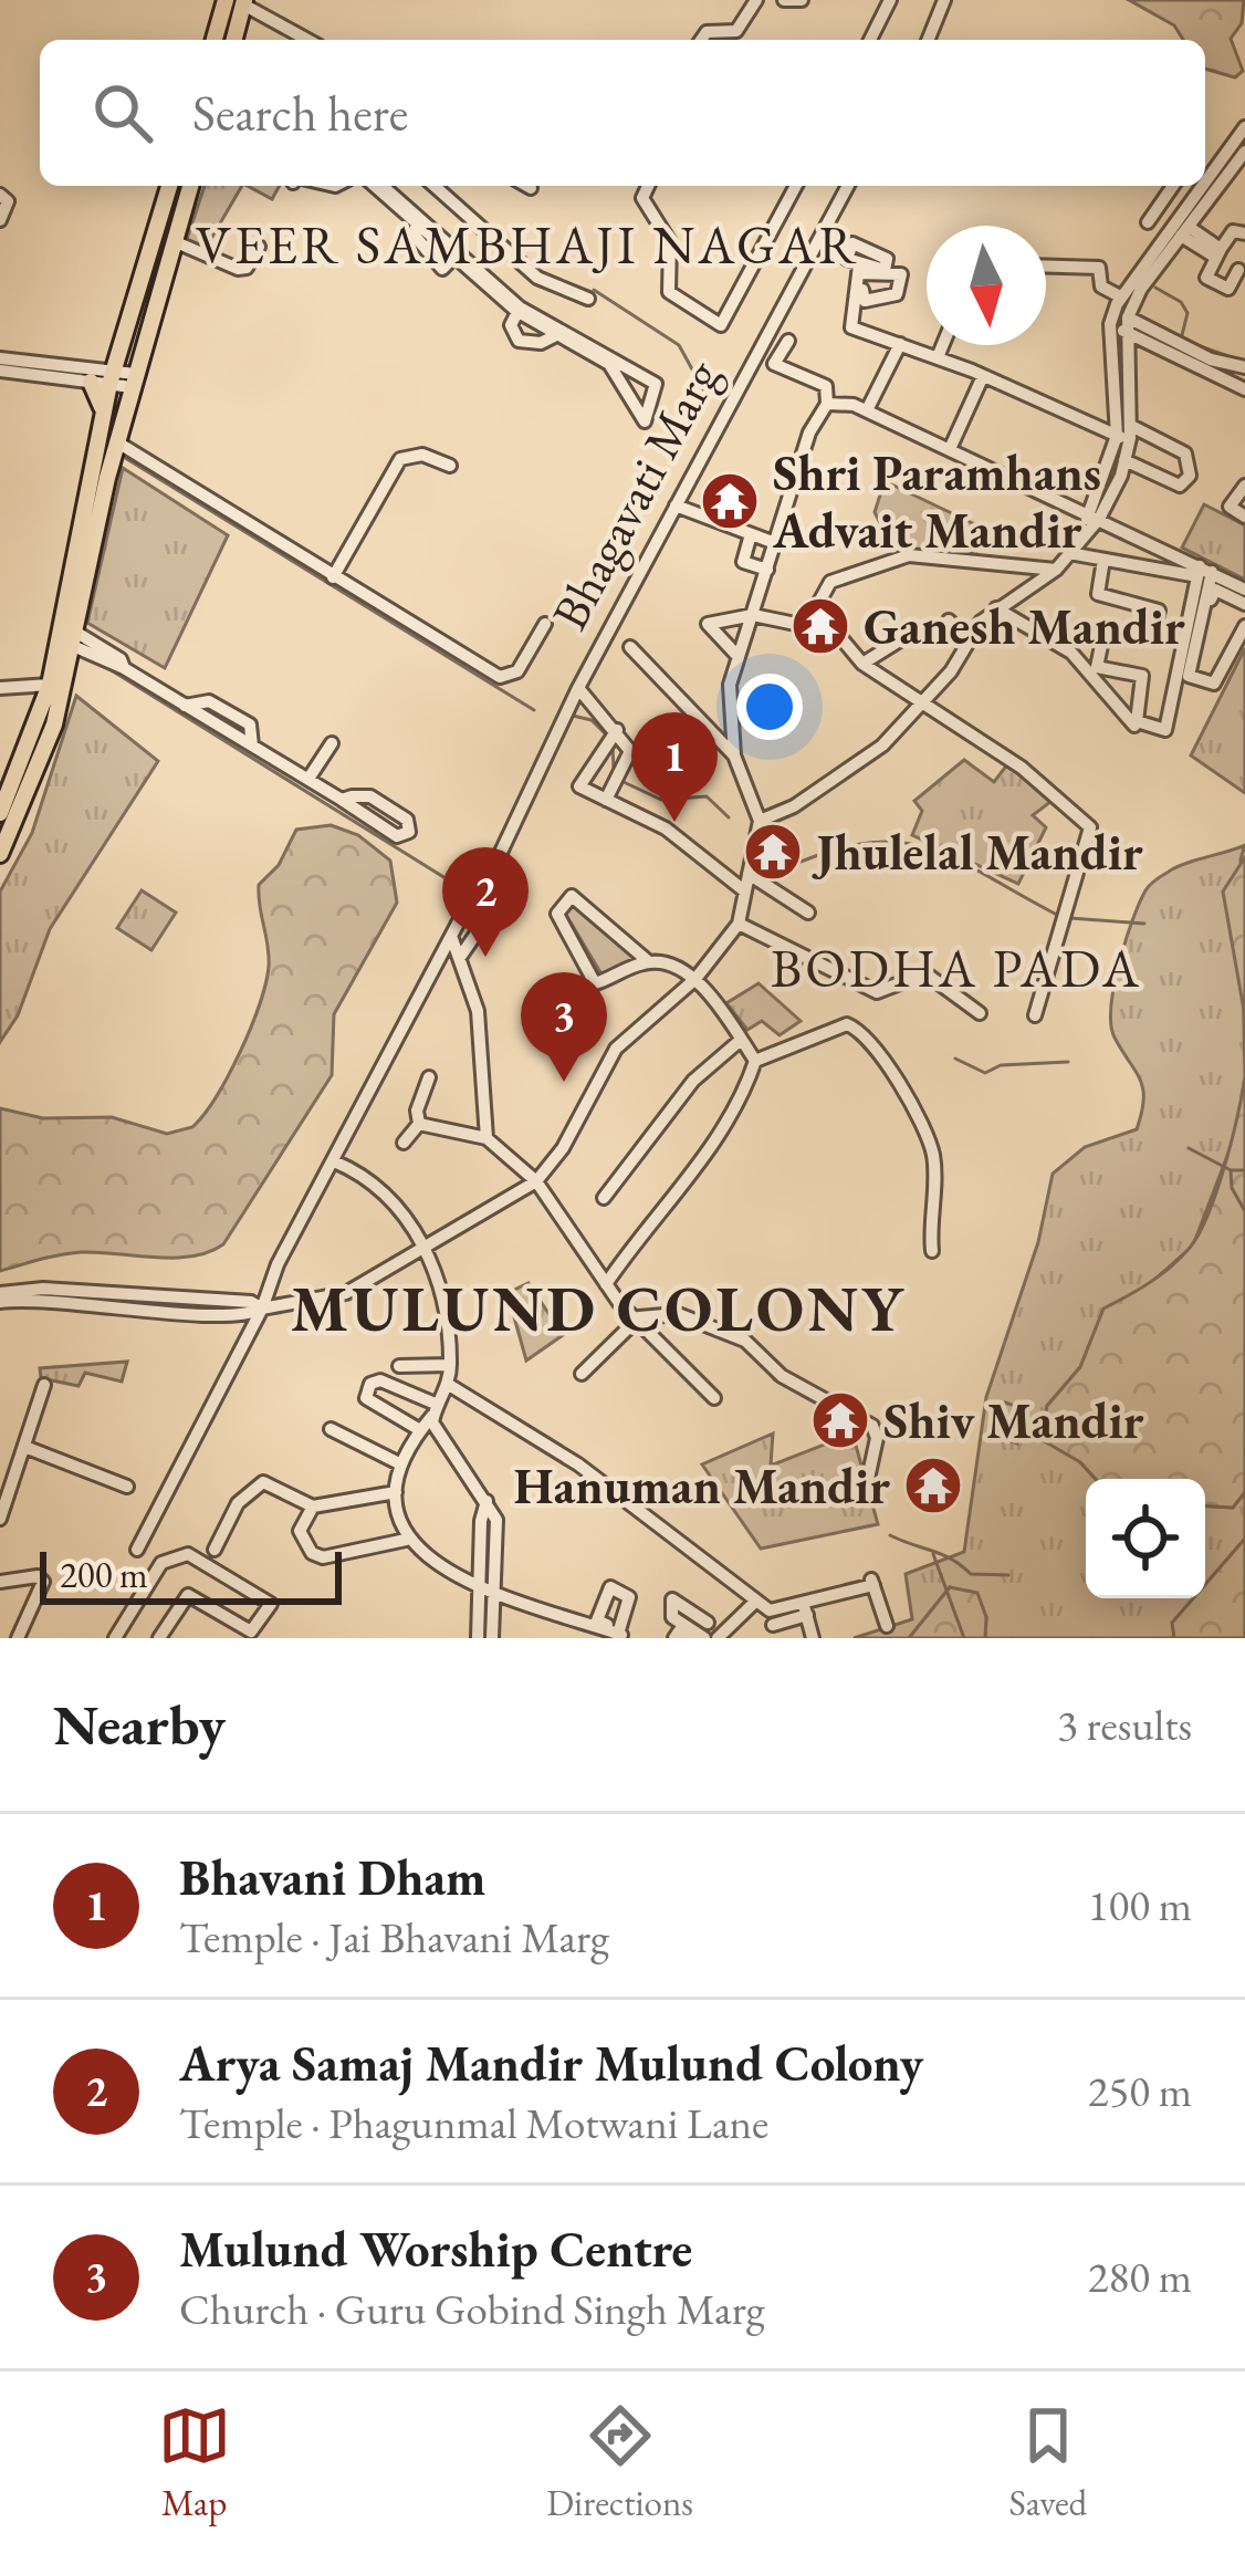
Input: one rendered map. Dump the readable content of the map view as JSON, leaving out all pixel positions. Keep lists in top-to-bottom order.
{
  "streets": {
    "street": ["Bhagavati Marg"]
  },
  "districts": ["VEER SAMBHAJI NAGAR", "BODHA PADA", "MULUND COLONY"],
  "places": {
    "temple": [
      "Shri Paramhans Advait Mandir",
      "Ganesh Mandir",
      "Jhulelal Mandir",
      "Shiv Mandir",
      "Hanuman Mandir"
    ]
  },
  "scale_bar": "200 m",
  "north": "bottom",
  "page": {
    "search": "Search here",
    "pins": ["1", "2", "3"],
    "scale": "200 m",
    "heading": ["Nearby", "3 results"],
    "list": [
      {
        "mark": "1",
        "name": "Bhavani Dham",
        "note": "Temple · Jai Bhavani Marg",
        "value": "100 m"
      },
      {
        "mark": "2",
        "name": "Arya Samaj Mandir Mulund Colony",
        "note": "Temple · Phagunmal Motwani Lane",
        "value": "250 m"
      },
      {
        "mark": "3",
        "name": "Mulund Worship Centre",
        "note": "Church · Guru Gobind Singh Marg",
        "value": "280 m"
      }
    ],
    "nav": ["Map", "Directions", "Saved"]
  }
}
